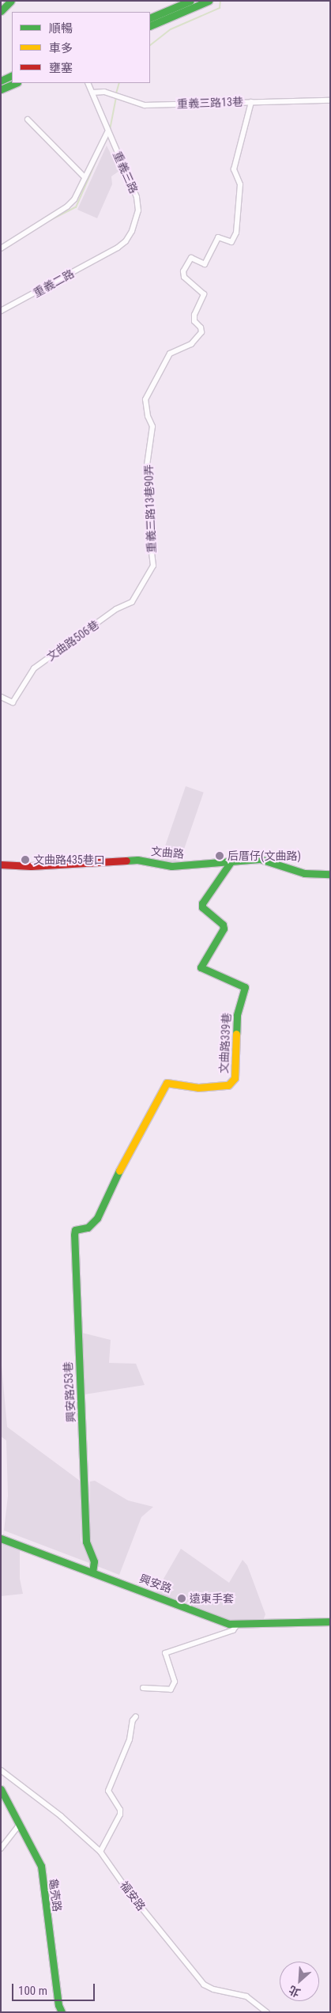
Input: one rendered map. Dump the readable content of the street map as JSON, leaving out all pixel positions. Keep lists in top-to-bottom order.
{
  "streets": {
    "street": [
      "重義三路13巷",
      "重義三路",
      "重義二路",
      "重義三路13巷90弄",
      "文曲路506巷",
      "文曲路",
      "文曲路339巷",
      "興安路253巷",
      "興安路",
      "龜壳路",
      "福安路"
    ]
  },
  "crossings": [
    ["重義三路13巷", "重義三路"],
    ["重義三路13巷", "重義三路13巷90弄"],
    ["重義三路", "重義二路"],
    ["重義三路13巷90弄", "文曲路506巷"],
    ["文曲路", "文曲路339巷"],
    ["文曲路339巷", "興安路253巷"],
    ["興安路253巷", "興安路"]
  ],
  "places": ["后厝仔(文曲路)", "文曲路435巷口", "遠東手套"],
  "legend": ["順暢", "車多", "壅塞"],
  "scale_bar": "100 m",
  "north": "bottom left"
}
